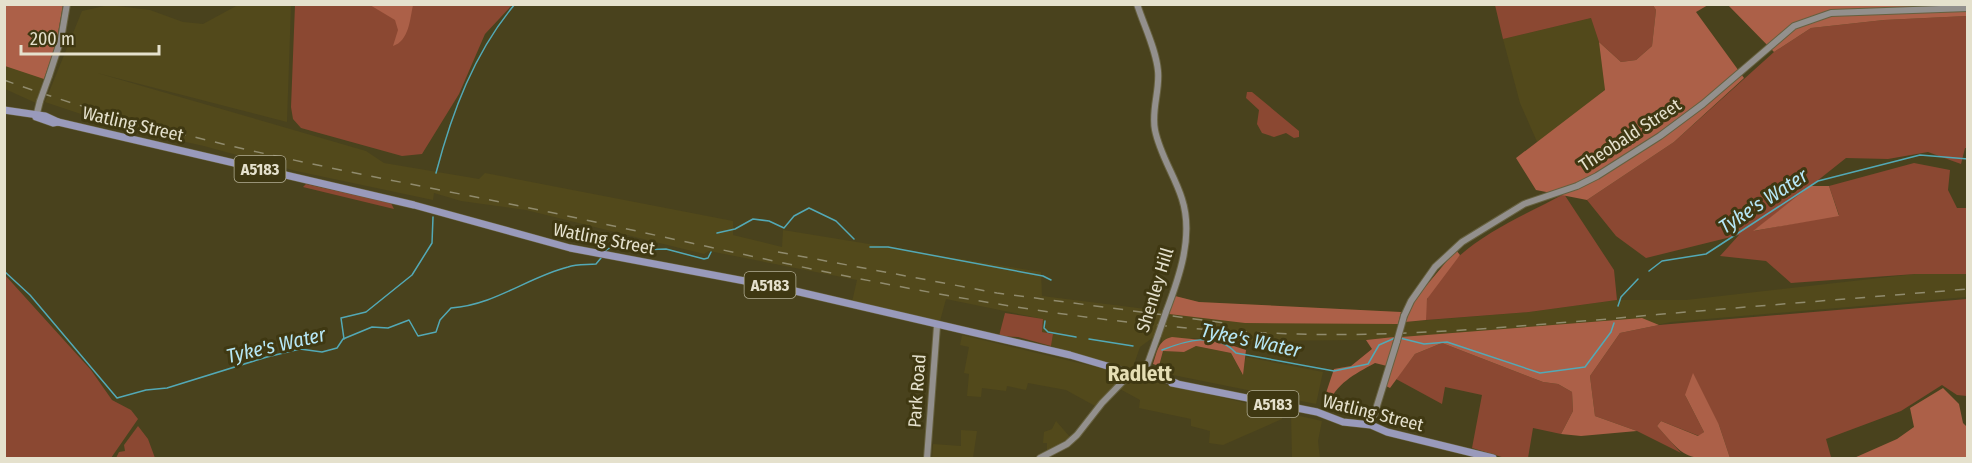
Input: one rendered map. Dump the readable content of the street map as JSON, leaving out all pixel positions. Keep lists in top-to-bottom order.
{
  "streets": {
    "main road": ["Watling Street", "A5183"],
    "street": ["Theobald Street", "Shenley Hill", "Park Road"]
  },
  "crossings": [
    ["Watling Street", "Theobald Street"],
    ["Watling Street", "A5183"],
    ["Watling Street", "Shenley Hill"],
    ["Watling Street", "Park Road"]
  ],
  "districts": ["Radlett"],
  "water": ["Tyke's Water"],
  "scale_bar": "200 m"
}
